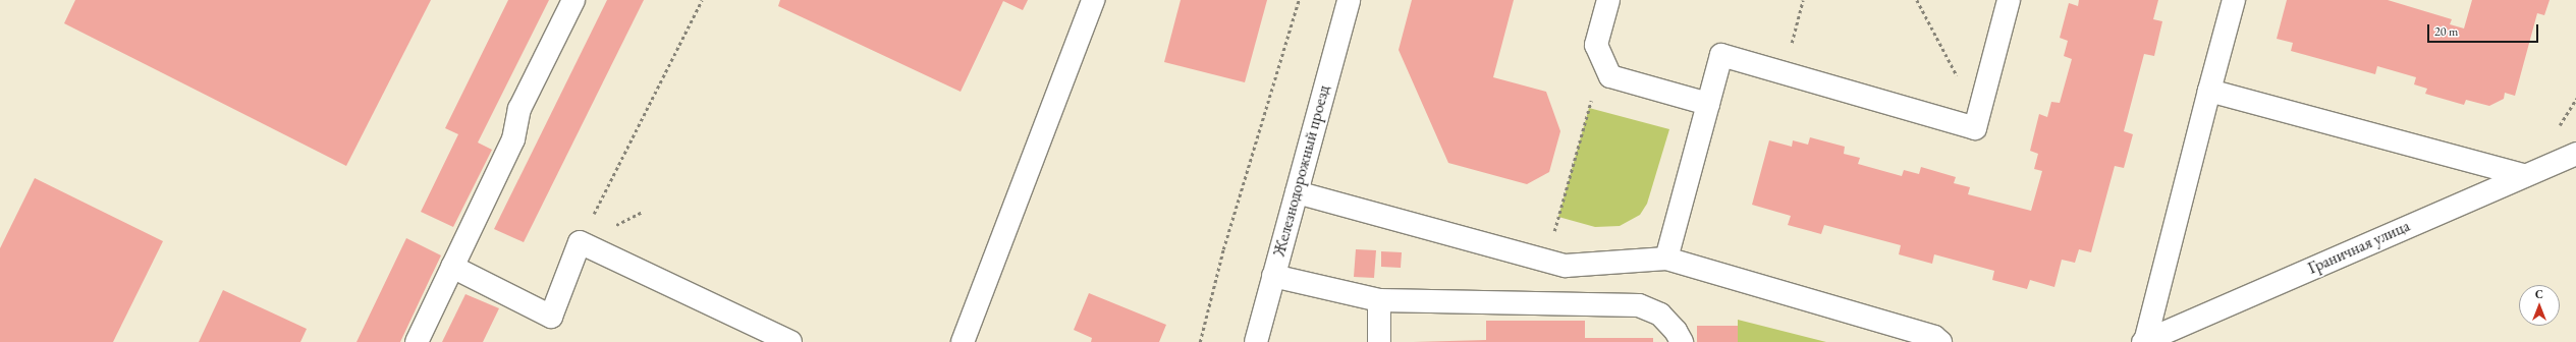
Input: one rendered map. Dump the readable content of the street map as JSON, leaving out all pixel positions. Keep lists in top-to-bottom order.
{
  "streets": {
    "street": ["Железнодорожный проезд", "Граничная улица"]
  },
  "scale_bar": "20 m",
  "north": "top"
}
